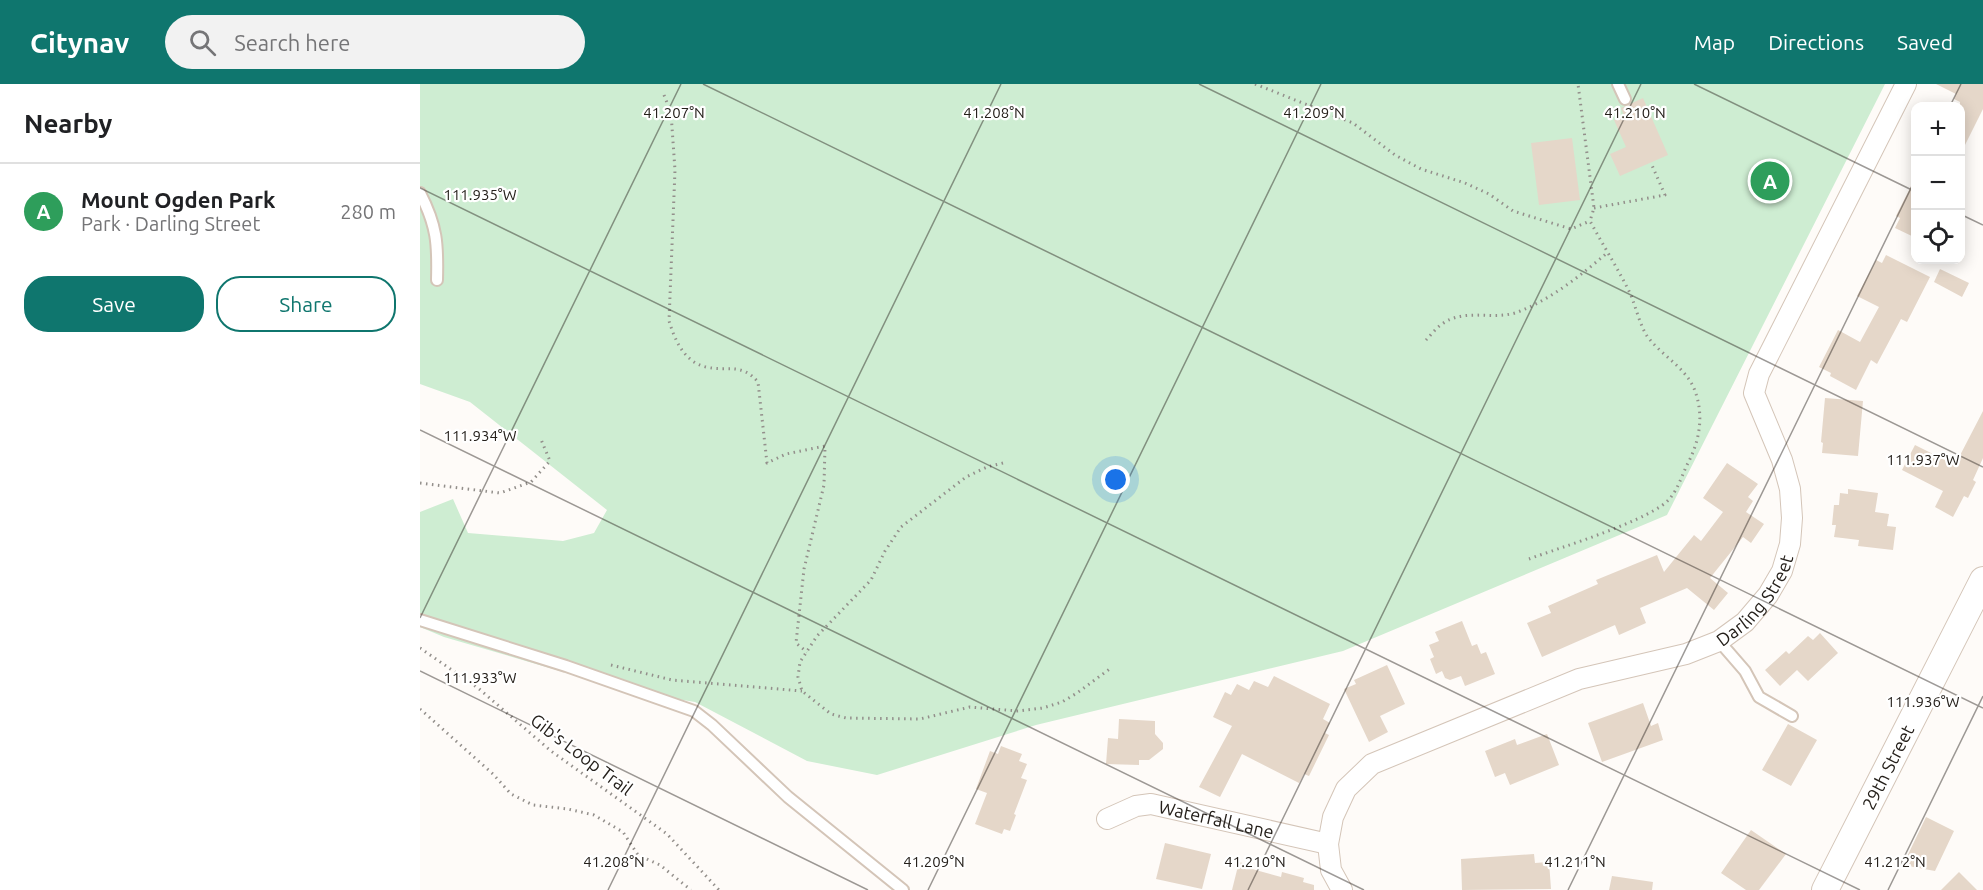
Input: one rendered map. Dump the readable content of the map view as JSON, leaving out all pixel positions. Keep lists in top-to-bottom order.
{
  "streets": {
    "street": ["Darling Street", "29th Street", "Waterfall Lane"],
    "path": ["Gib's Loop Trail"]
  },
  "crossings": [
    ["Darling Street", "Waterfall Lane"]
  ],
  "page": {
    "header": "Citynav",
    "search": "Search here",
    "nav": ["Map", "Directions", "Saved"],
    "heading": "Nearby",
    "map_buttons": ["+", "−"],
    "pins": "A",
    "list": [
      {
        "mark": "A",
        "name": "Mount Ogden Park",
        "note": "Park · Darling Street",
        "value": "280 m"
      }
    ],
    "buttons": ["Save", "Share"]
  },
  "coordinates": [
    "41.207°N",
    "41.208°N",
    "41.209°N",
    "41.210°N",
    "111.935°W",
    "111.934°W",
    "111.937°W",
    "111.933°W",
    "111.936°W",
    "41.211°N",
    "41.212°N"
  ]
}
